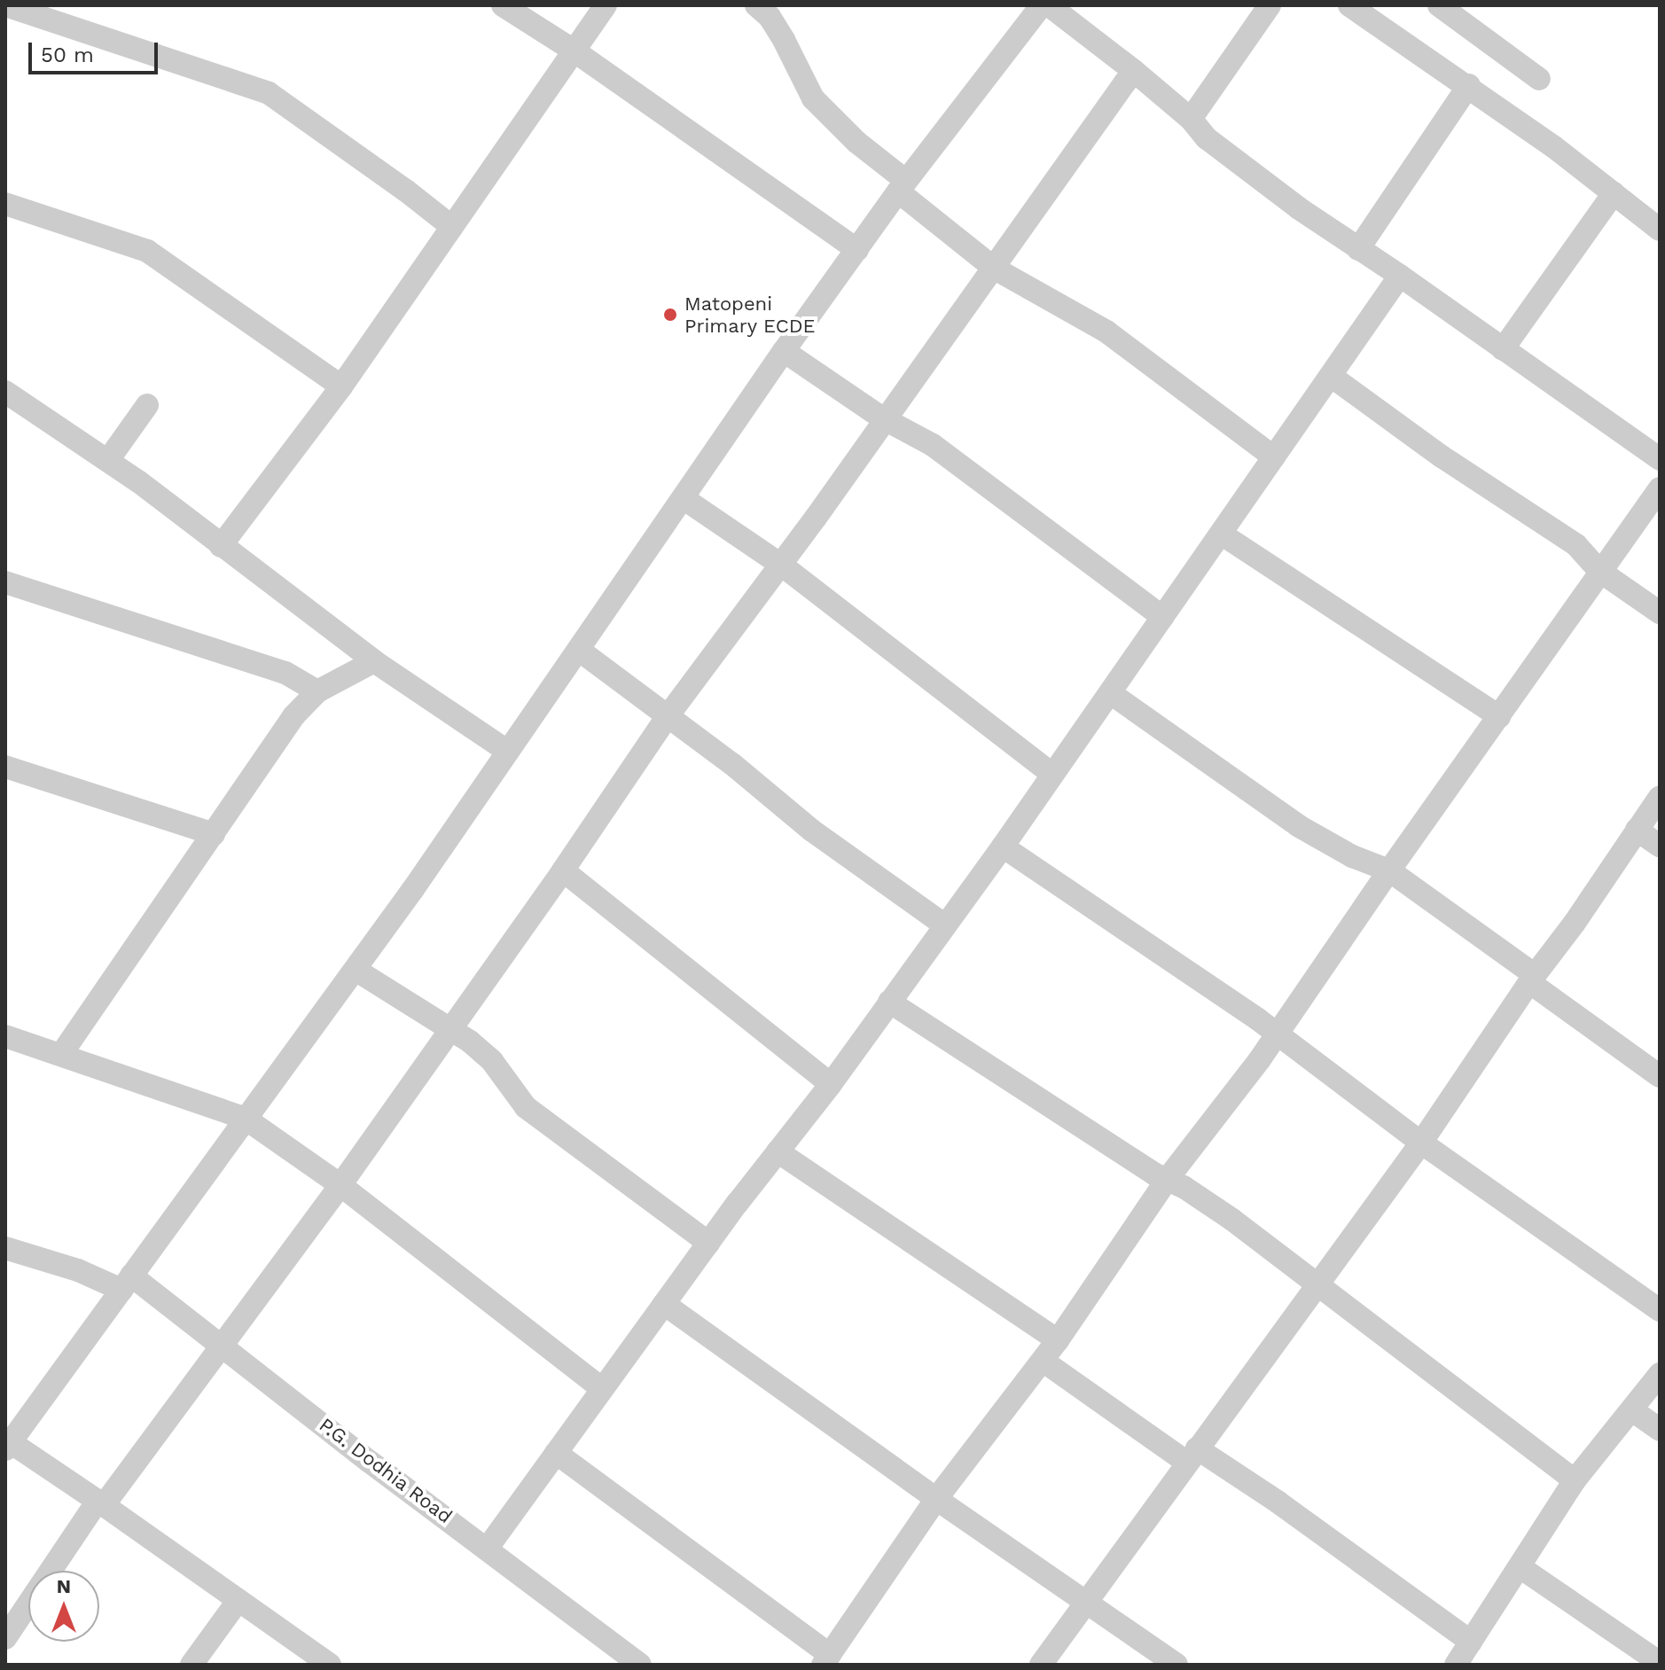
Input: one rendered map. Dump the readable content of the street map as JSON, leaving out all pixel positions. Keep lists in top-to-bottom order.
{
  "streets": {
    "street": ["P.G. Dodhia Road"]
  },
  "places": ["Matopeni Primary ECDE"],
  "scale_bar": "50 m",
  "north": "top"
}
